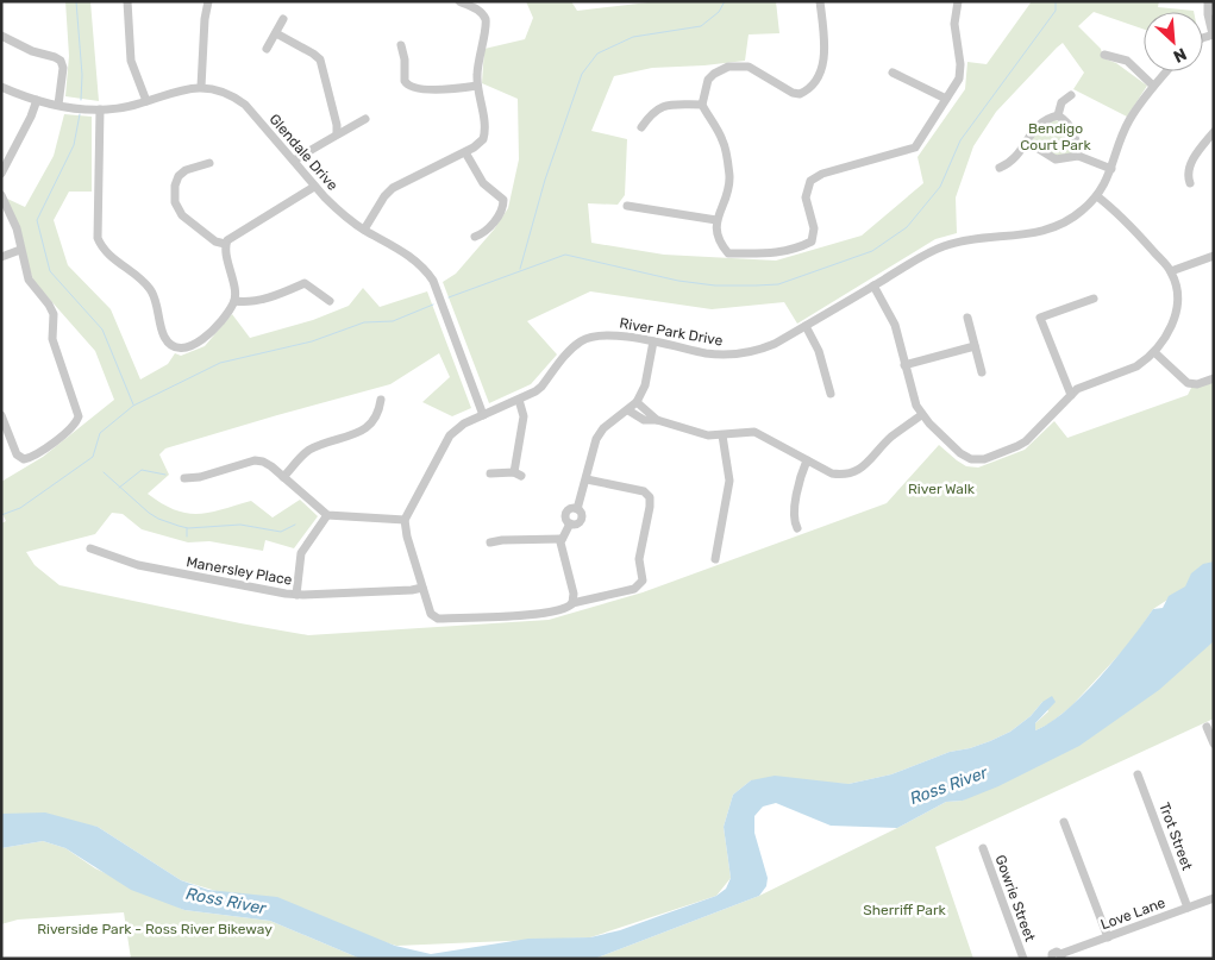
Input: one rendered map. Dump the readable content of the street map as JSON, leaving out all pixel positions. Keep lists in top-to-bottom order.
{
  "streets": {
    "street": [
      "Glendale Drive",
      "River Park Drive",
      "Manersley Place",
      "Trot Street",
      "Gowrie Street",
      "Love Lane"
    ]
  },
  "crossings": [
    ["Glendale Drive", "River Park Drive"],
    ["Trot Street", "Love Lane"]
  ],
  "water": ["Ross River"],
  "parks": [
    "Bendigo Court Park",
    "River Walk",
    "Sherriff Park",
    "Riverside Park - Ross River Bikeway"
  ],
  "north": "bottom right"
}
